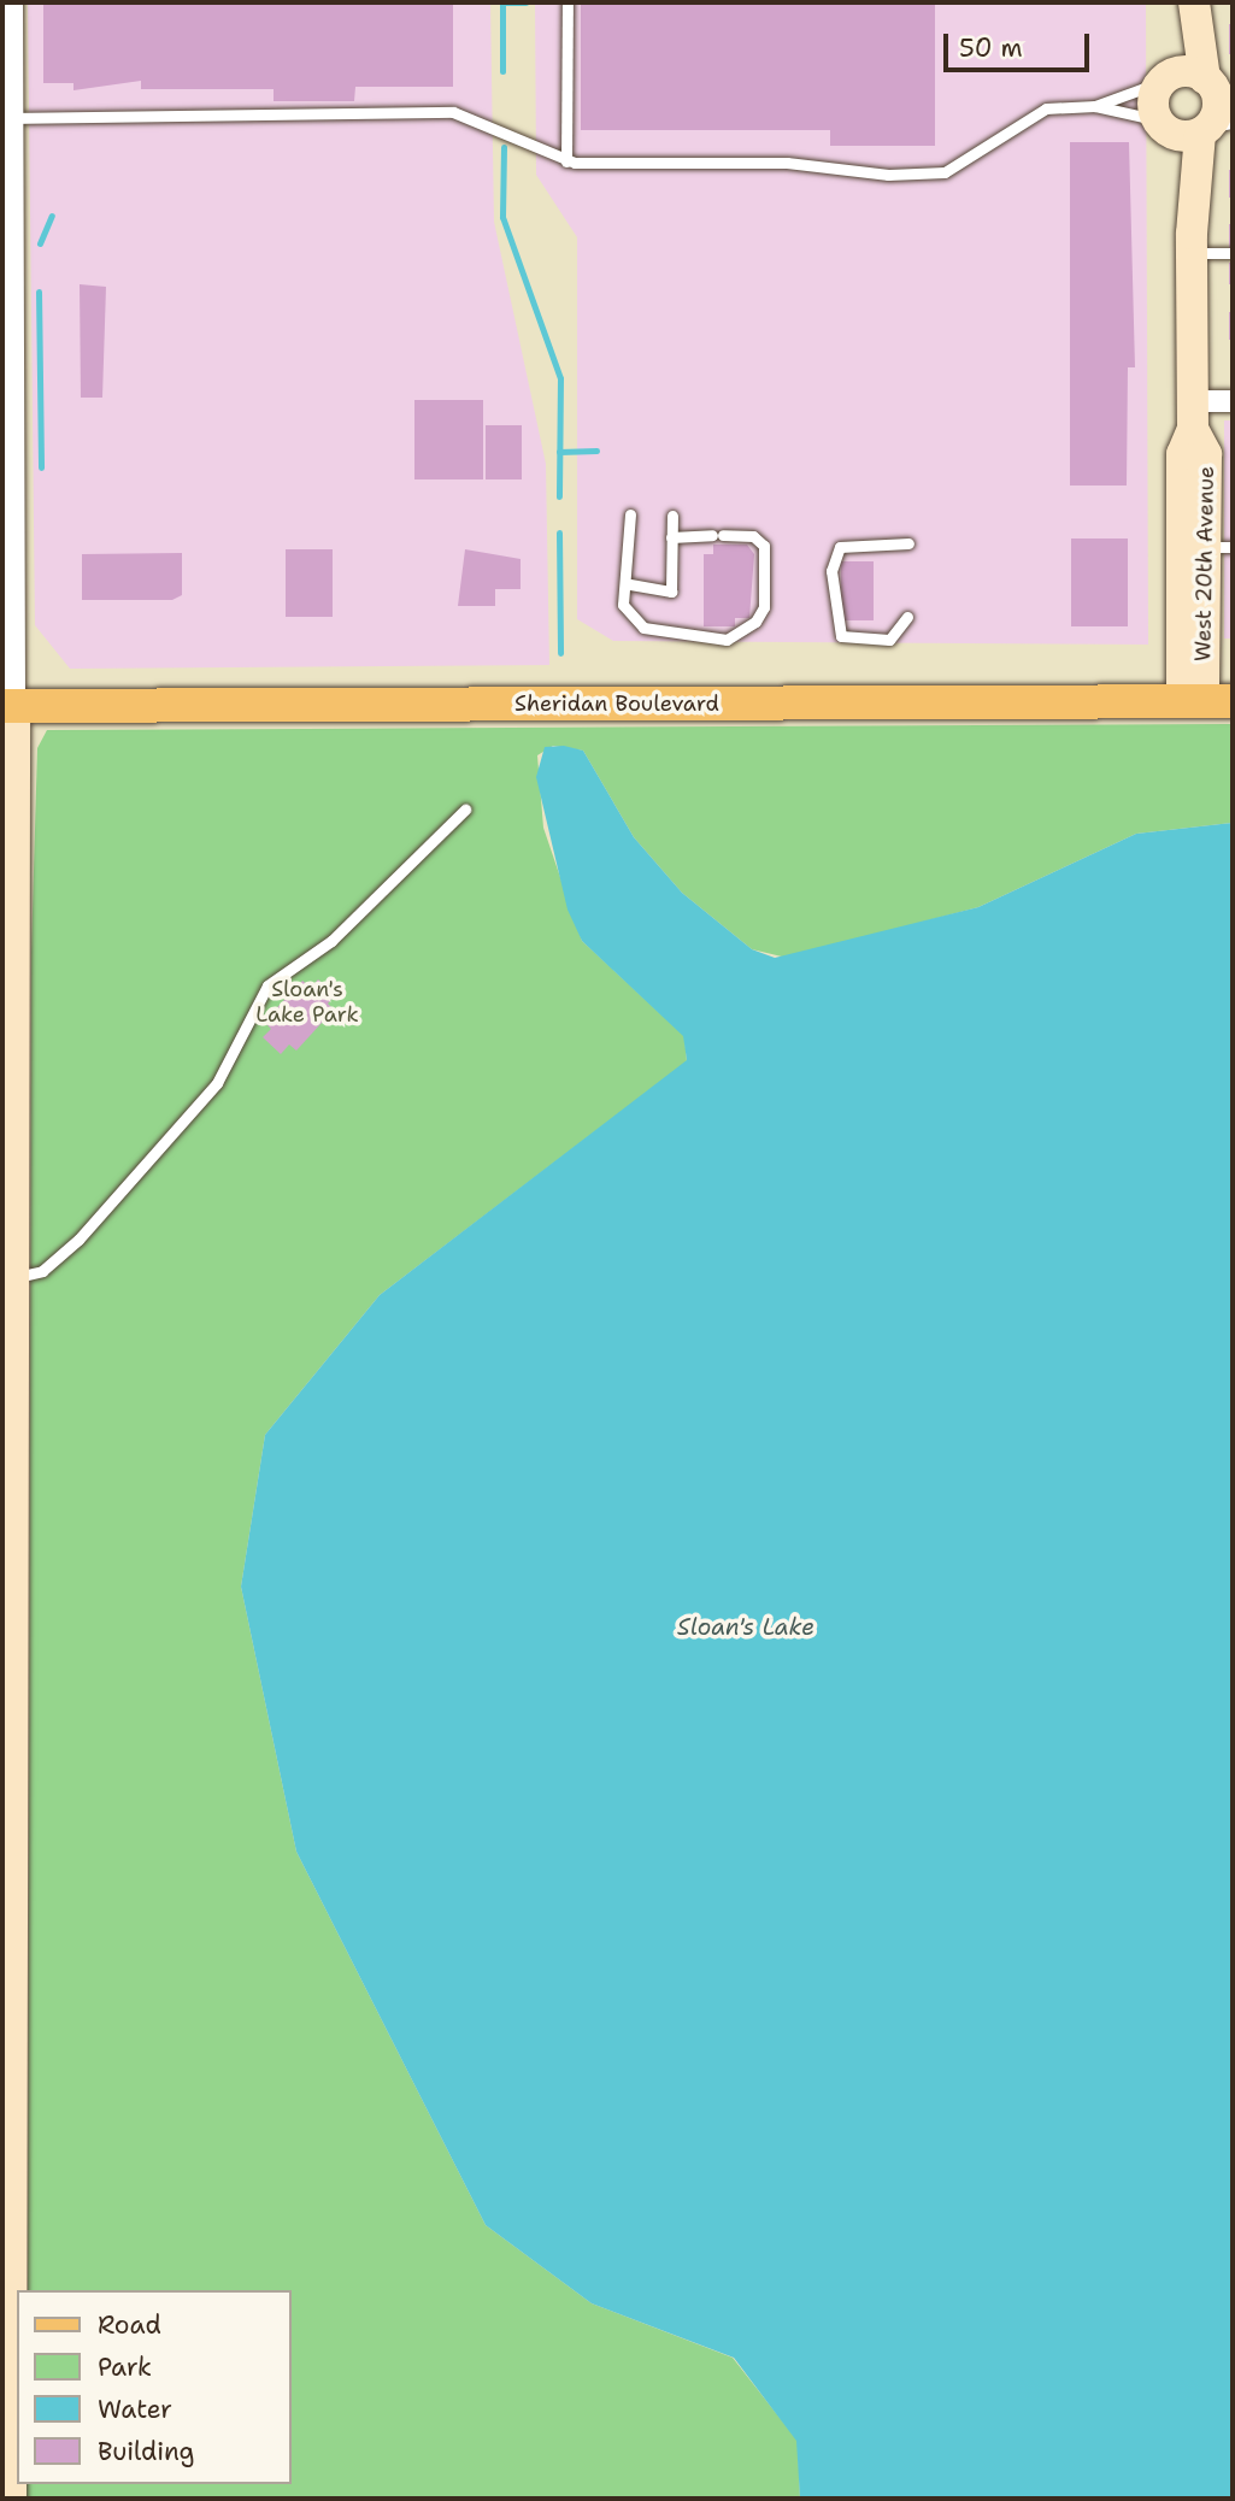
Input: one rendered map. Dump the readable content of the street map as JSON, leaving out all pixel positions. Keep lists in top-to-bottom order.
{
  "streets": {
    "main road": ["Sheridan Boulevard"],
    "street": ["West 20th Avenue"]
  },
  "crossings": [
    ["West 20th Avenue", "Sheridan Boulevard"]
  ],
  "water": ["Sloan's Lake"],
  "parks": ["Sloan's Lake Park"],
  "legend": [
    "Road",
    "Park",
    "Water",
    "Building"
  ],
  "scale_bar": "50 m"
}
